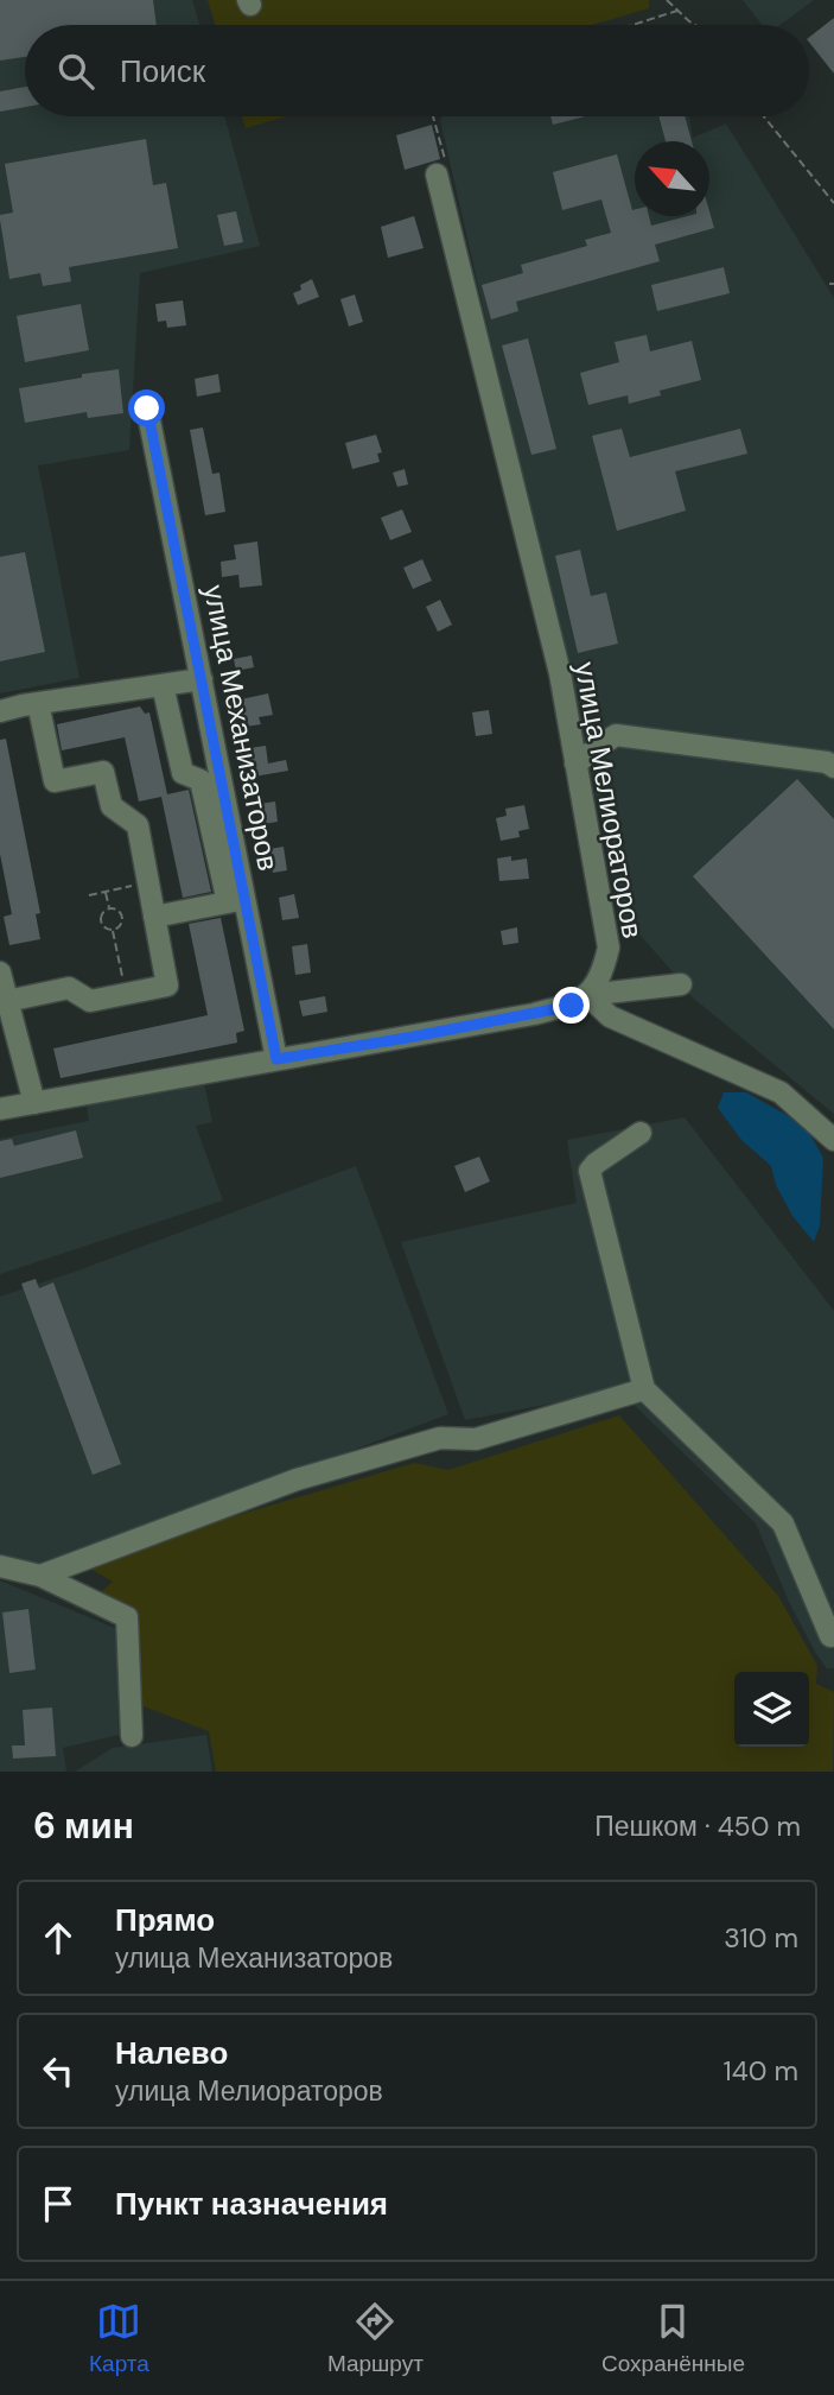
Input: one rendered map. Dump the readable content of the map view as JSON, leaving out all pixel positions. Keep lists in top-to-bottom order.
{
  "streets": {
    "street": ["улица Механизаторов", "улица Мелиораторов"]
  },
  "north": "top left",
  "page": {
    "search": "Поиск",
    "heading": ["6 мин", "Пешком · 450 m"],
    "list": [
      ["Прямо", "улица Механизаторов", "310 m"],
      ["Налево", "улица Мелиораторов", "140 m"],
      "Пункт назначения"
    ],
    "nav": ["Карта", "Маршрут", "Сохранённые"]
  }
}
